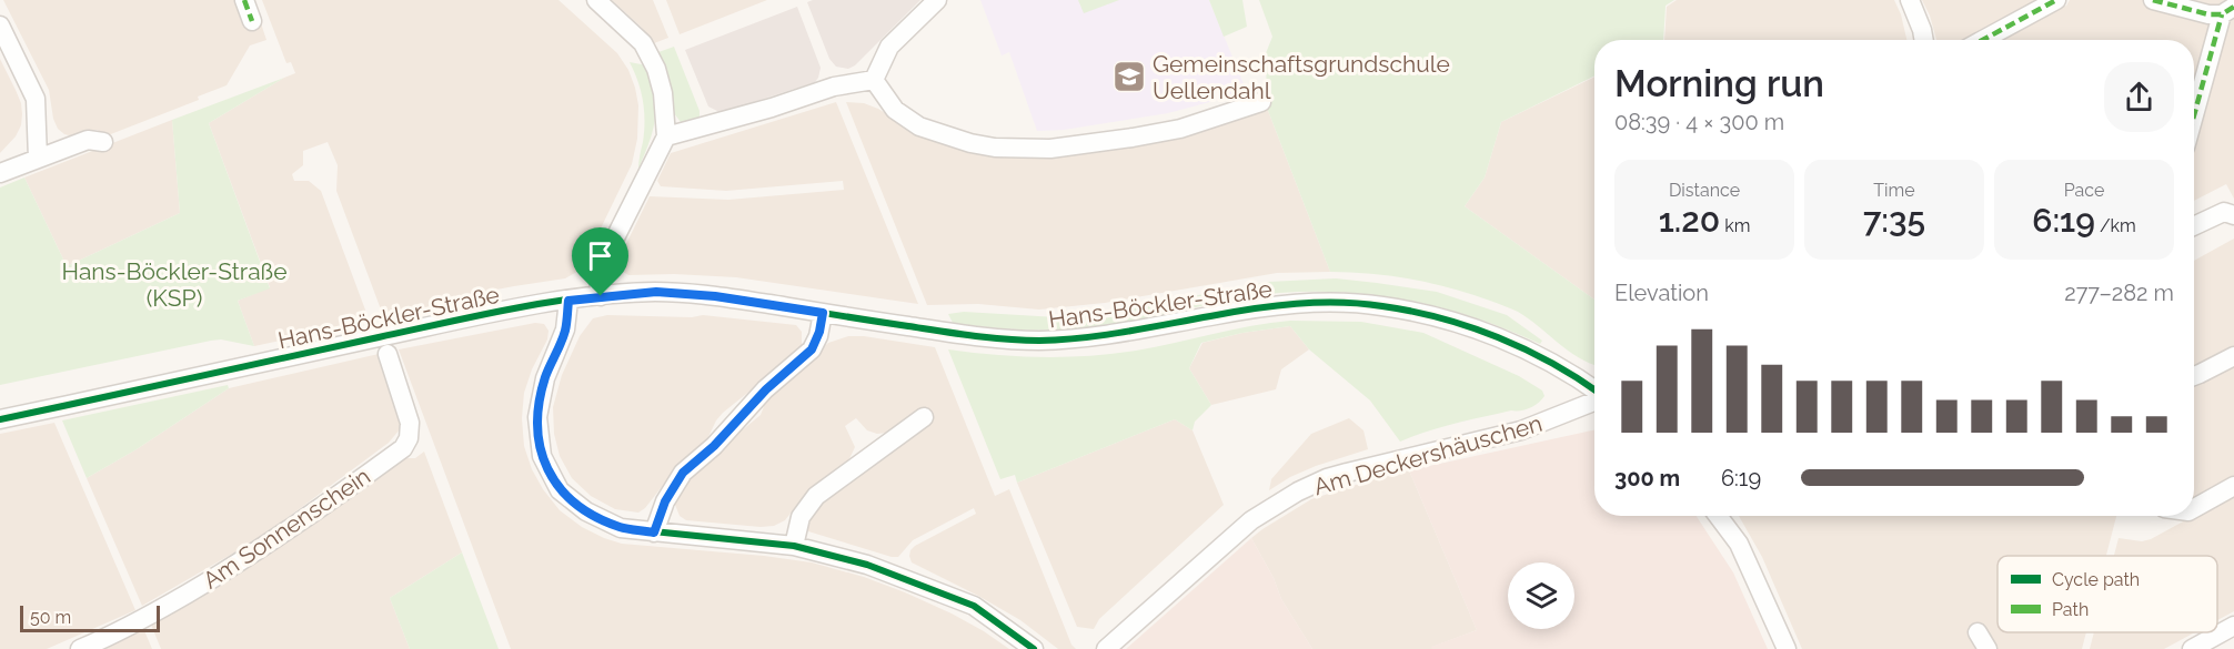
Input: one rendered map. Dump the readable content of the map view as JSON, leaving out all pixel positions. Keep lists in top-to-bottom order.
{
  "streets": {
    "street": ["Hans-Böckler-Straße", "Am Deckershäuschen", "Am Sonnenschein"]
  },
  "parks": ["Hans-Böckler-Straße (KSP)"],
  "places": {
    "school or university": ["Gemeinschaftsgrundschule Uellendahl"]
  },
  "legend": ["Cycle path", "Path"],
  "scale_bar": "50 m",
  "page": {
    "heading": ["Morning run", "08:39 · 4 × 300 m"],
    "stats": [
      ["Distance", "1.20 km"],
      ["Time", "7:35"],
      ["Pace", "6:19 /km"]
    ],
    "chart": ["Elevation", "277–282 m"],
    "list": [
      {
        "name": "300 m",
        "note": "6:19"
      }
    ],
    "scale": "50 m"
  }
}
